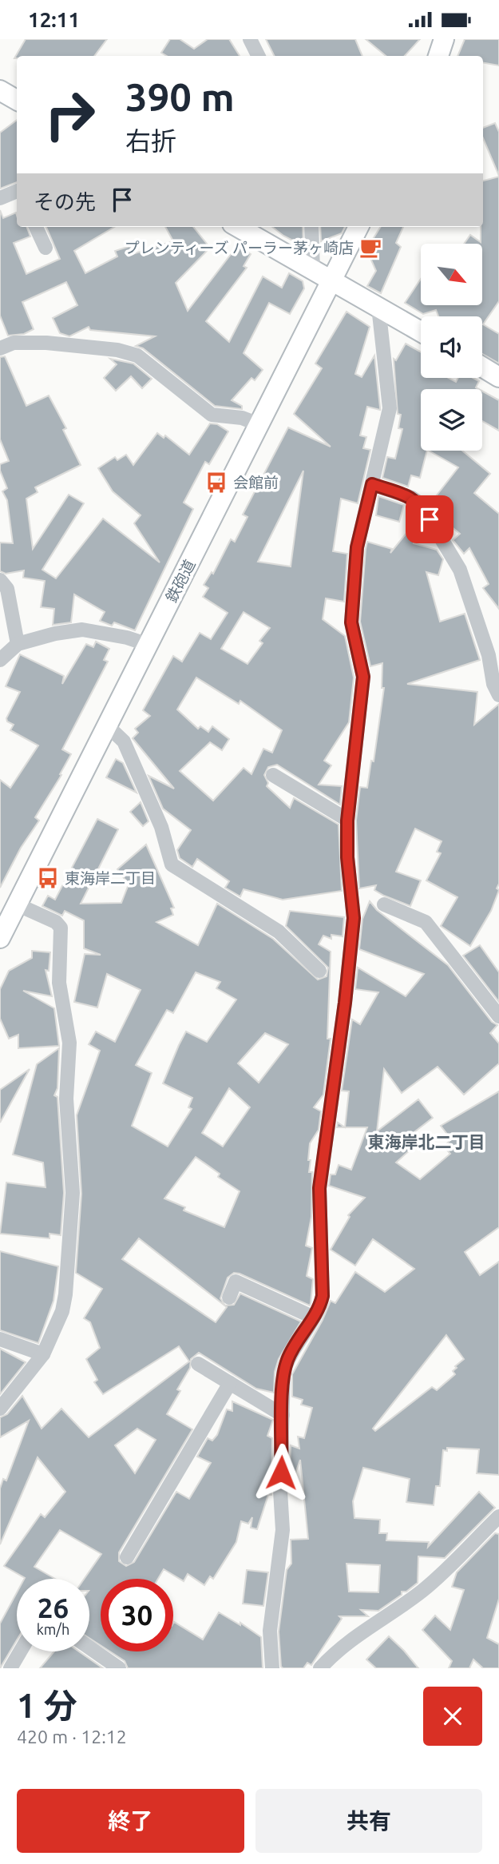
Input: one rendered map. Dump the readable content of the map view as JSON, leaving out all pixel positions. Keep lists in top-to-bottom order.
{
  "streets": {
    "street": ["鉄砲道"]
  },
  "districts": ["東海岸北二丁目"],
  "places": {
    "cafe": ["プレンティーズ パーラー茅ヶ崎店"],
    "bus stop": ["会館前", "東海岸二丁目"]
  },
  "north": "bottom right",
  "page": {
    "status": "12:11",
    "turn": ["390 m", "右折"],
    "then": "その先",
    "speed": "26 km/h",
    "limit": "30",
    "heading": ["1 分", "420 m · 12:12"],
    "buttons": ["終了", "共有"]
  }
}
